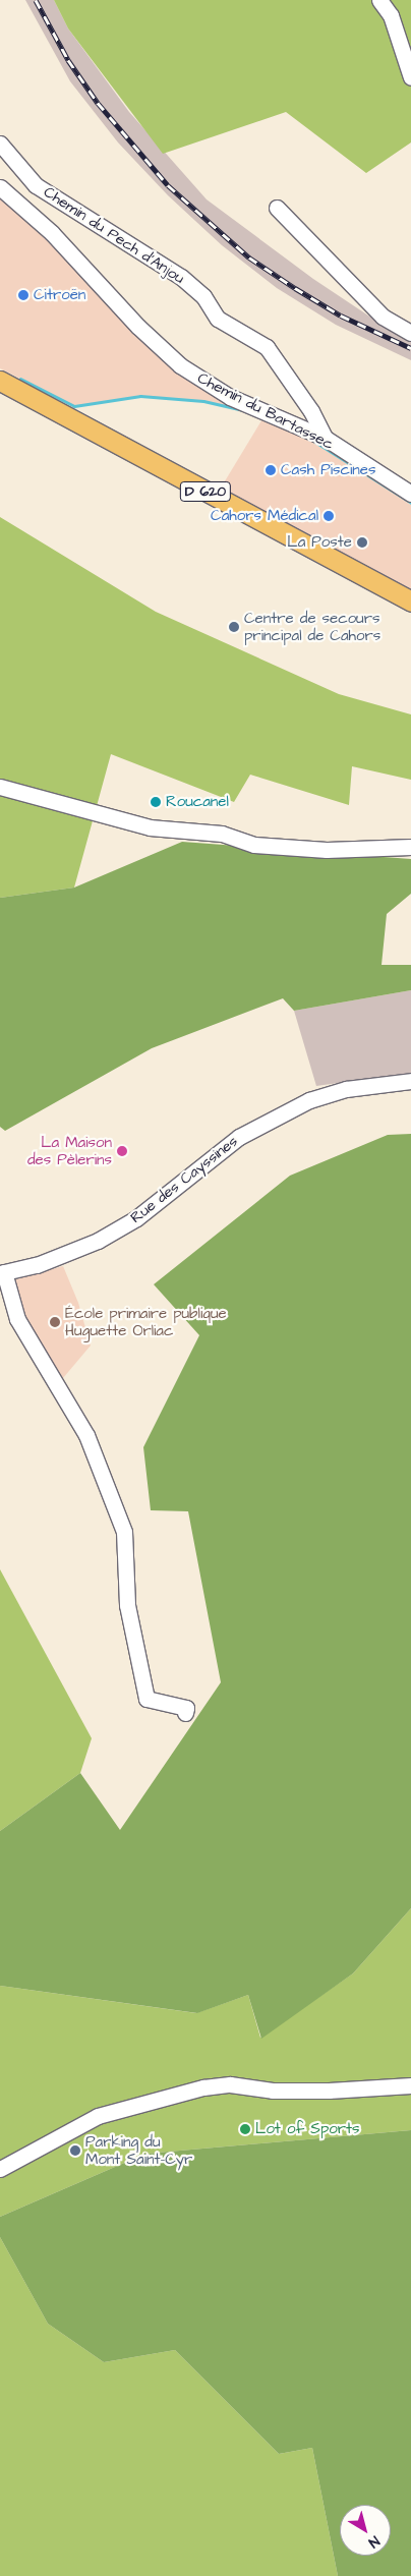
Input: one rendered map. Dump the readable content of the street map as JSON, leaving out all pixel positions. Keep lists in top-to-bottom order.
{
  "streets": {
    "main road": ["D 620"],
    "street": ["Chemin du Pech d'Anjou", "Chemin du Bartassec", "Rue des Cayssines"]
  },
  "crossings": [
    ["Chemin du Pech d'Anjou", "Chemin du Bartassec"]
  ],
  "places": [
    "Citroën",
    "Cash Piscines",
    "Cahors Médical",
    "La Poste",
    "Centre de secours principal de Cahors",
    "Roucanel",
    "La Maison des Pèlerins",
    "École primaire publique Huguette Orliac",
    "Lot of Sports",
    "Parking du Mont Saint-Cyr"
  ],
  "north": "bottom right"
}
